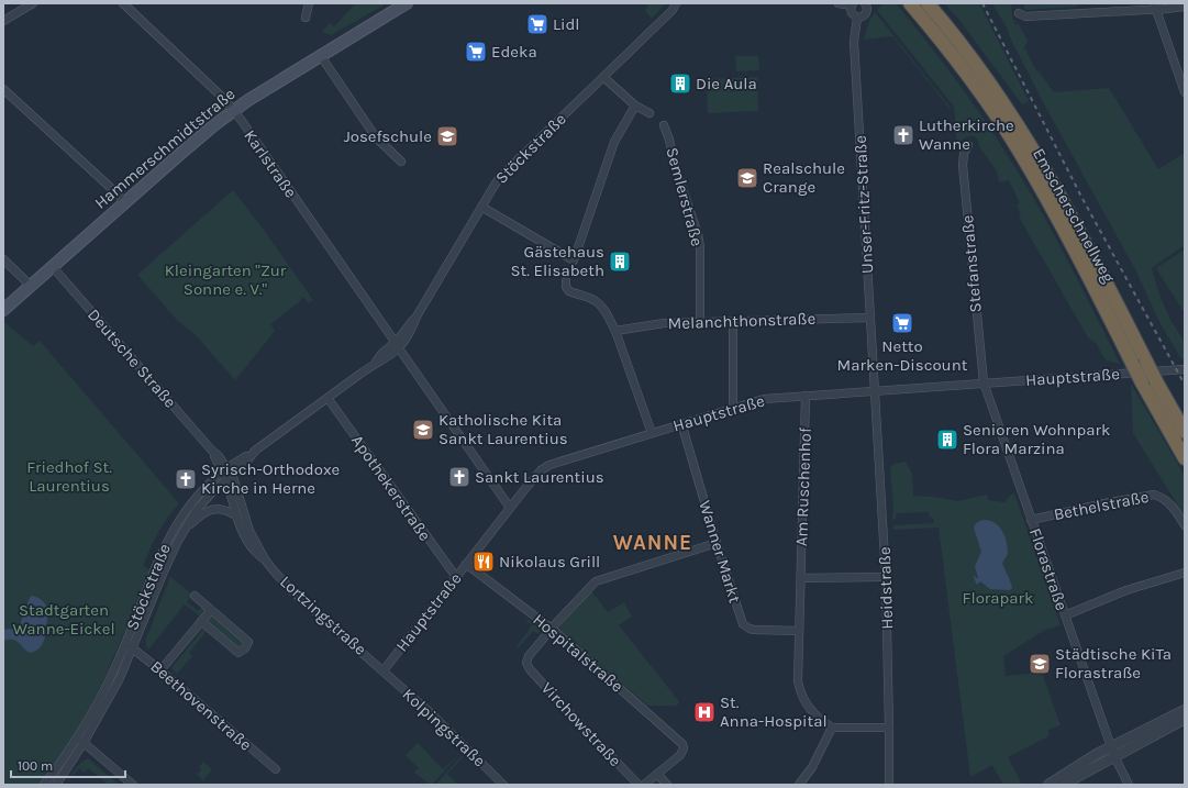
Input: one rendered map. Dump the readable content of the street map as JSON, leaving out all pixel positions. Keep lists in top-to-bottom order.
{
  "streets": {
    "highway": ["Emscherschnellweg"],
    "main road": ["Hammerschmidtstraße"],
    "street": [
      "Stöckstraße",
      "Karlstraße",
      "Semlerstraße",
      "Unser-Fritz-Straße",
      "Stefanstraße",
      "Melanchthonstraße",
      "Deutsche Straße",
      "Hauptstraße",
      "Am Ruschenhof",
      "Apothekerstraße",
      "Bethelstraße",
      "Wanner Markt",
      "Florastraße",
      "Heidstraße",
      "Lortzingstraße",
      "Hospitalstraße",
      "Beethovenstraße",
      "Virchowstraße",
      "Kolpingstraße"
    ]
  },
  "crossings": [
    ["Hammerschmidtstraße", "Karlstraße"],
    ["Hammerschmidtstraße", "Deutsche Straße"],
    ["Stöckstraße", "Karlstraße"],
    ["Stöckstraße", "Apothekerstraße"],
    ["Stöckstraße", "Lortzingstraße"],
    ["Stöckstraße", "Beethovenstraße"],
    ["Karlstraße", "Hauptstraße"],
    ["Semlerstraße", "Melanchthonstraße"],
    ["Unser-Fritz-Straße", "Melanchthonstraße"],
    ["Unser-Fritz-Straße", "Hauptstraße"],
    ["Unser-Fritz-Straße", "Heidstraße"],
    ["Stefanstraße", "Hauptstraße"],
    ["Stefanstraße", "Florastraße"],
    ["Deutsche Straße", "Lortzingstraße"],
    ["Hauptstraße", "Am Ruschenhof"],
    ["Hauptstraße", "Apothekerstraße"],
    ["Hauptstraße", "Wanner Markt"],
    ["Hauptstraße", "Florastraße"],
    ["Hauptstraße", "Heidstraße"],
    ["Hauptstraße", "Lortzingstraße"],
    ["Hauptstraße", "Hospitalstraße"],
    ["Hauptstraße", "Kolpingstraße"],
    ["Am Ruschenhof", "Wanner Markt"],
    ["Bethelstraße", "Florastraße"],
    ["Lortzingstraße", "Kolpingstraße"],
    ["Hospitalstraße", "Virchowstraße"]
  ],
  "districts": ["WANNE"],
  "parks": [
    "Kleingarten \"Zur Sonne e. V.\"",
    "Friedhof St. Laurentius",
    "Florapark",
    "Stadtgarten Wanne-Eickel"
  ],
  "places": {
    "supermarket": ["Lidl", "Edeka", "Netto Marken-Discount"],
    "building": ["Die Aula", "Gästehaus St. Elisabeth", "Senioren Wohnpark Flora Marzina"],
    "church": ["Lutherkirche Wanne", "Sankt Laurentius", "Syrisch-Orthodoxe Kirche in Herne"],
    "school or university": [
      "Josefschule",
      "Realschule Crange",
      "Katholische Kita Sankt Laurentius",
      "Städtische KiTa Florastraße"
    ],
    "restaurant": ["Nikolaus Grill"],
    "hospital": ["St. Anna-Hospital"]
  },
  "scale_bar": "100 m"
}
